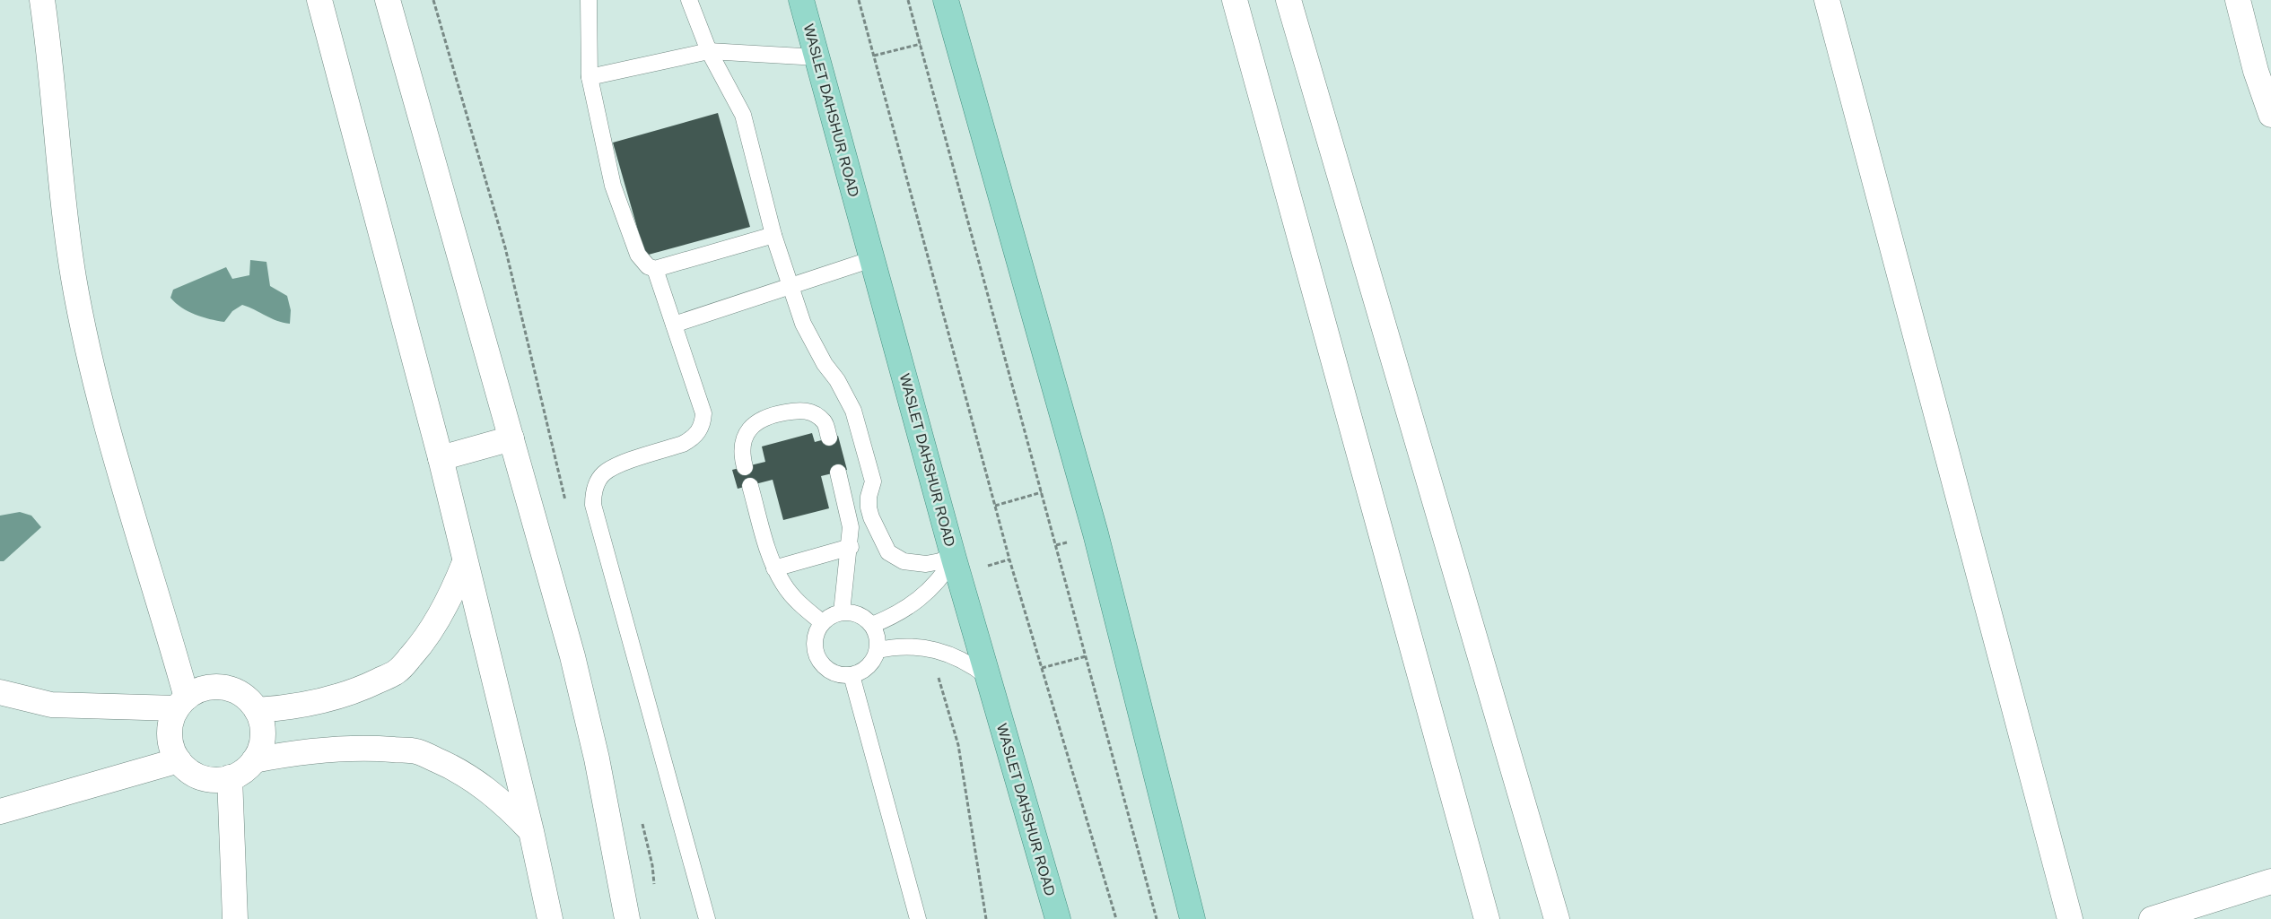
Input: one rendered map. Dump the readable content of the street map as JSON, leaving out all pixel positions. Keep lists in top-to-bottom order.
{
  "streets": {
    "main road": ["WASLET DAHSHUR ROAD"]
  }
}
